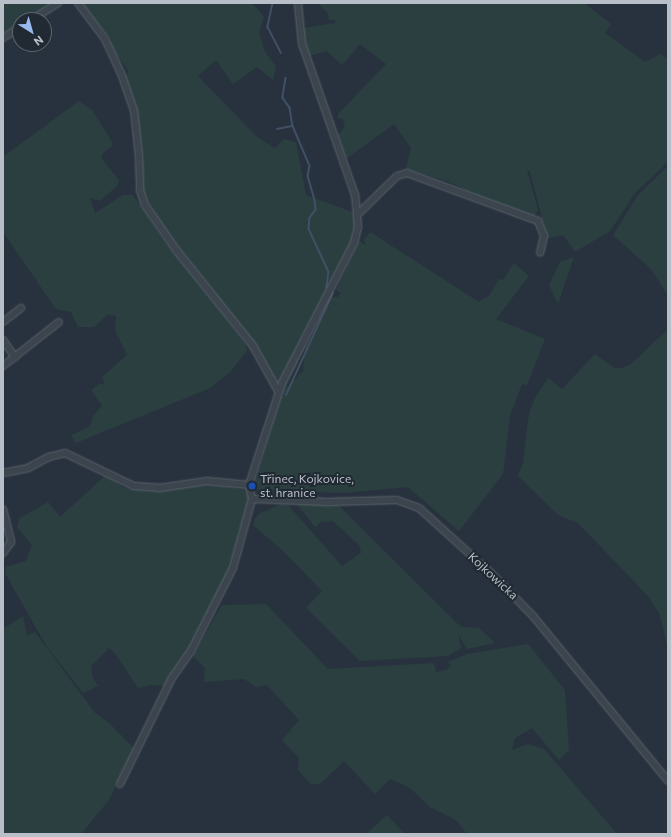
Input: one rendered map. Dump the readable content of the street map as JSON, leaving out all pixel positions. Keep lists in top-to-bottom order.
{
  "streets": {
    "street": ["Kojkowicka"]
  },
  "places": ["Třinec, Kojkovice, st. hranice"],
  "north": "bottom right"
}
